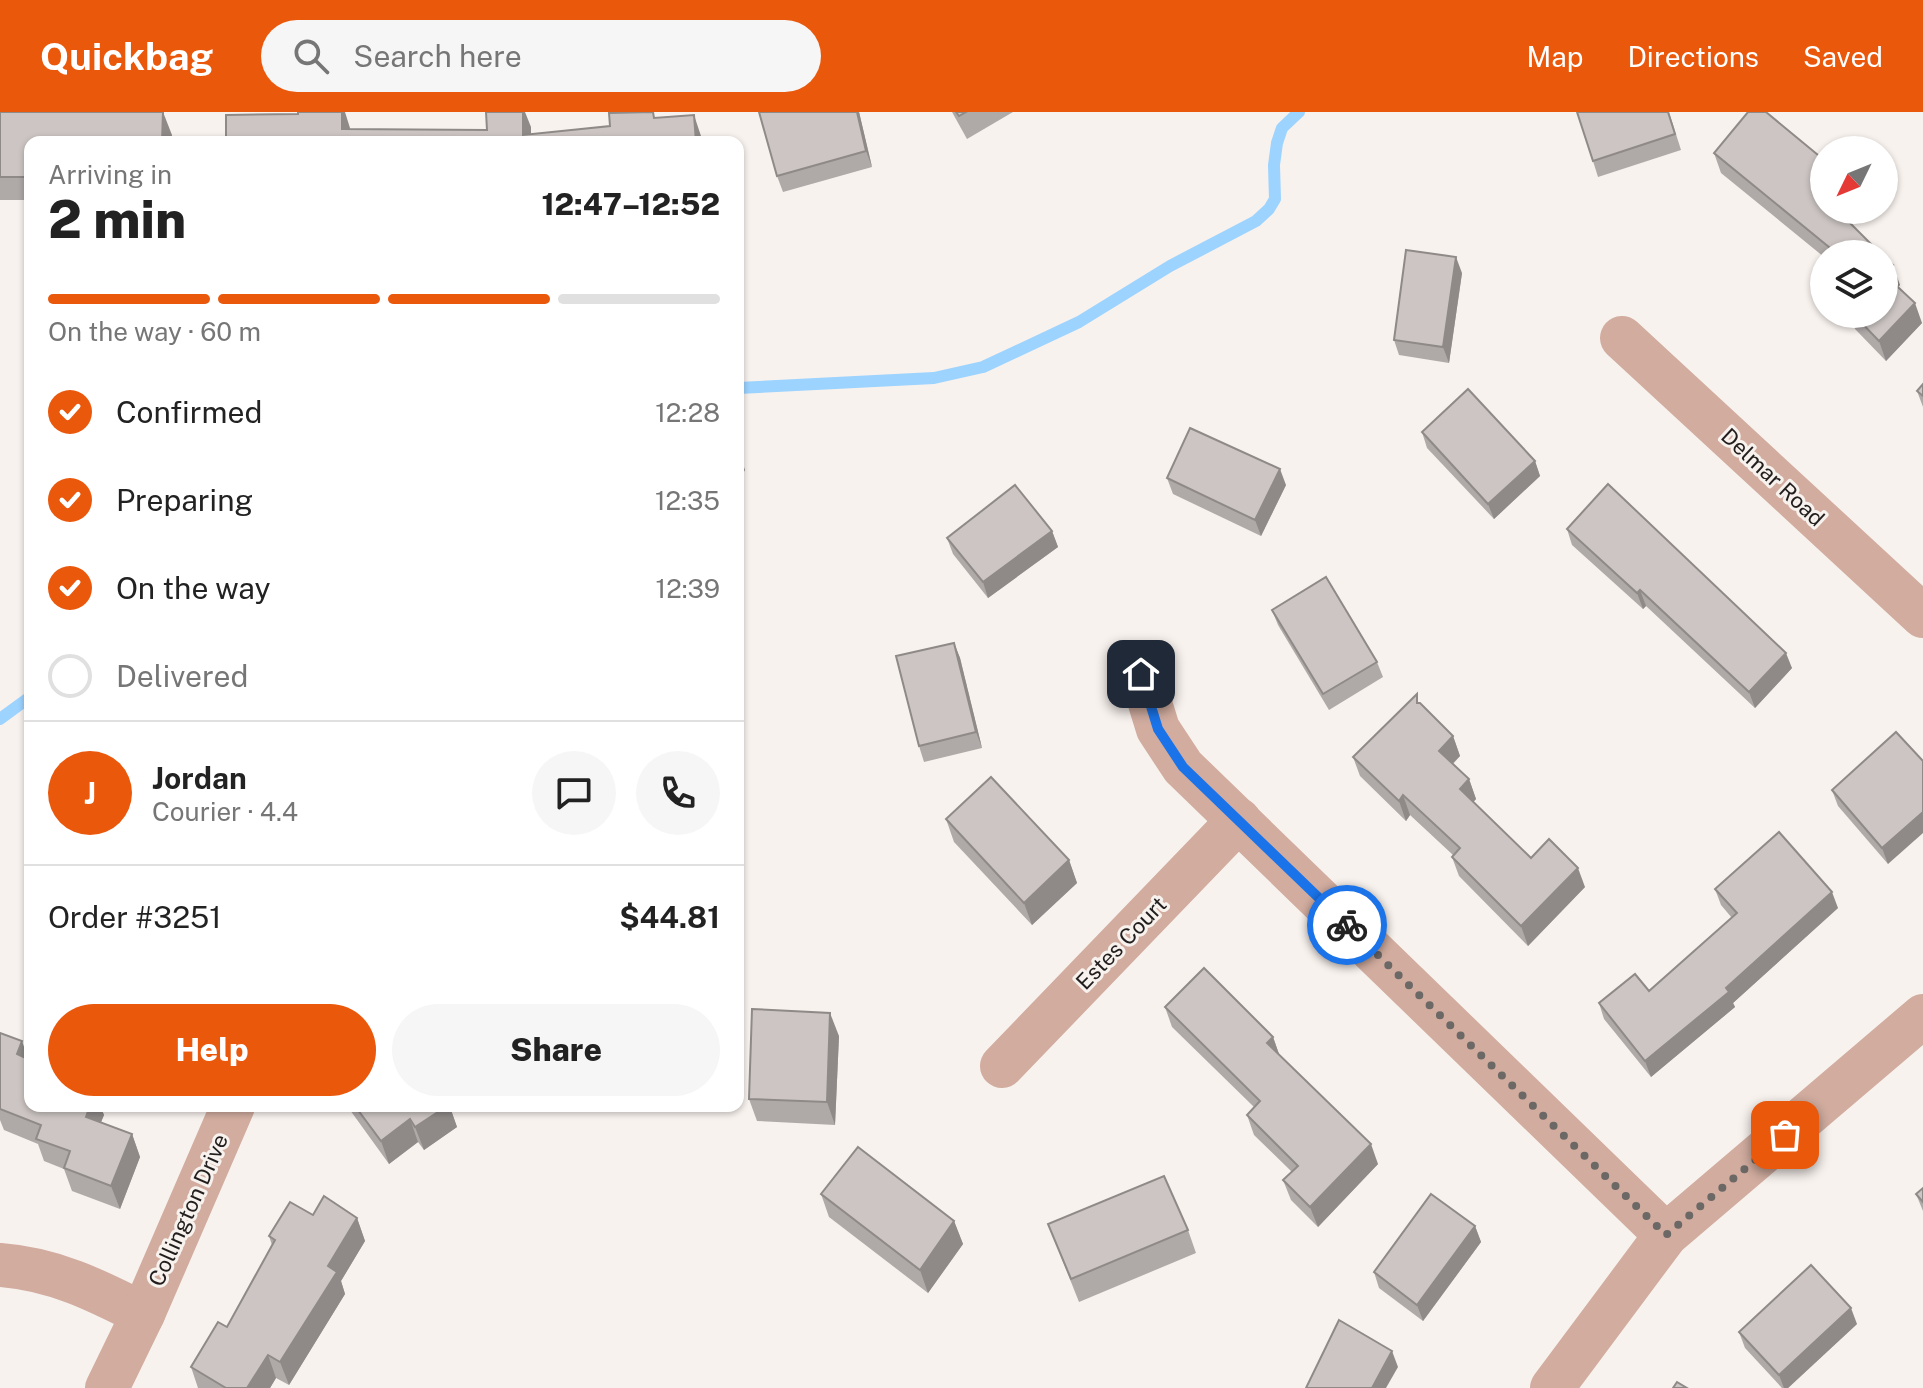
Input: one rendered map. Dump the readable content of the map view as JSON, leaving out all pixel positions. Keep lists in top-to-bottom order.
{
  "streets": {
    "street": ["Delmar Road", "Estes Court", "Collington Drive"]
  },
  "north": "bottom left",
  "page": {
    "header": "Quickbag",
    "search": "Search here",
    "nav": ["Map", "Directions", "Saved"],
    "heading": ["2 min", "Arriving in", "12:47–12:52"],
    "panel": [
      "Jordan",
      "Courier · 4.4",
      "Order #3251",
      "$44.81"
    ],
    "bar": "On the way · 60 m",
    "list": [
      ["Confirmed", "12:28"],
      ["Preparing", "12:35"],
      ["On the way", "12:39"],
      "Delivered"
    ],
    "round": "J",
    "buttons": ["Help", "Share"]
  }
}
